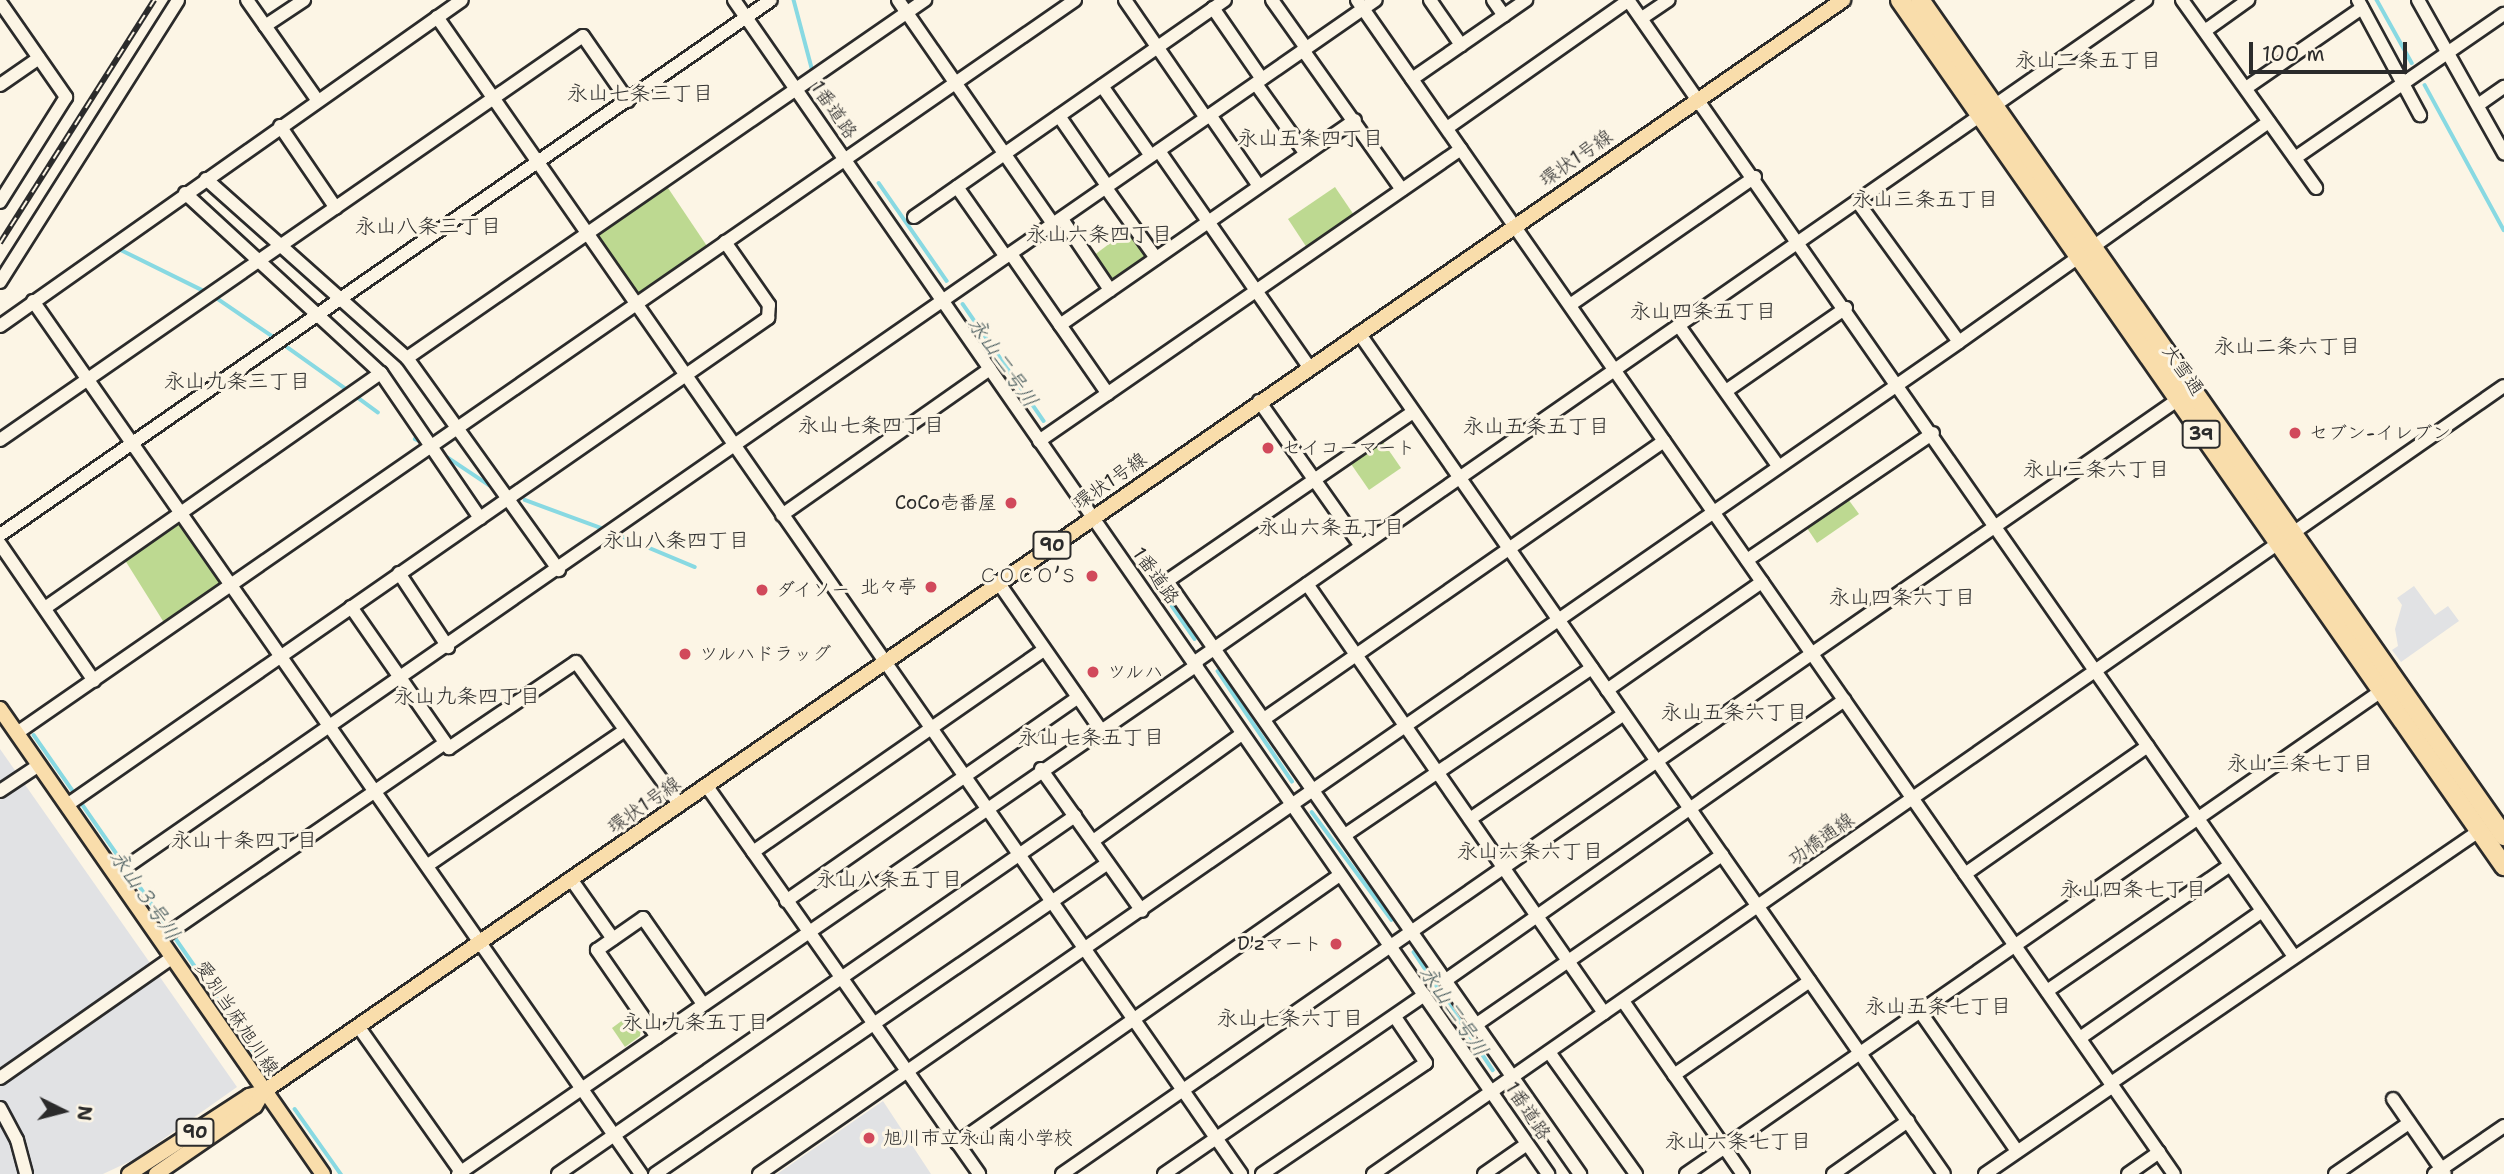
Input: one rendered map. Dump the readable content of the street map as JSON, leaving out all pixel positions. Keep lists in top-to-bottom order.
{
  "streets": {
    "highway": ["大雪通", "39"],
    "main road": ["環状1号線", "90", "愛別当麻旭川線"],
    "street": ["1番道路", "功橋通線"]
  },
  "crossings": [
    ["1番道路", "環状1号線"],
    ["1番道路", "功橋通線"],
    ["環状1号線", "愛別当麻旭川線"],
    ["大雪通", "功橋通線"]
  ],
  "districts": [
    "永山二条五丁目",
    "永山七条三丁目",
    "永山五条四丁目",
    "永山三条五丁目",
    "永山八条三丁目",
    "永山六条四丁目",
    "永山四条五丁目",
    "永山二条六丁目",
    "永山九条三丁目",
    "永山七条四丁目",
    "永山五条五丁目",
    "永山三条六丁目",
    "永山六条五丁目",
    "永山八条四丁目",
    "永山四条六丁目",
    "永山九条四丁目",
    "永山五条六丁目",
    "永山七条五丁目",
    "永山三条七丁目",
    "永山十条四丁目",
    "永山六条六丁目",
    "永山八条五丁目",
    "永山四条七丁目",
    "永山五条七丁目",
    "永山七条六丁目",
    "永山九条五丁目",
    "永山六条七丁目"
  ],
  "water": ["永山二号川", "永山３号川"],
  "places": [
    "セブン-イレブン",
    "セイコーマート",
    "CoCo壱番屋",
    "ＣＯＣＯ’Ｓ",
    "北々亭",
    "ダイソー",
    "ツルハドラッグ",
    "ツルハ",
    "D'zマート",
    "旭川市立永山南小学校"
  ],
  "scale_bar": "100 m",
  "north": "right"
}
